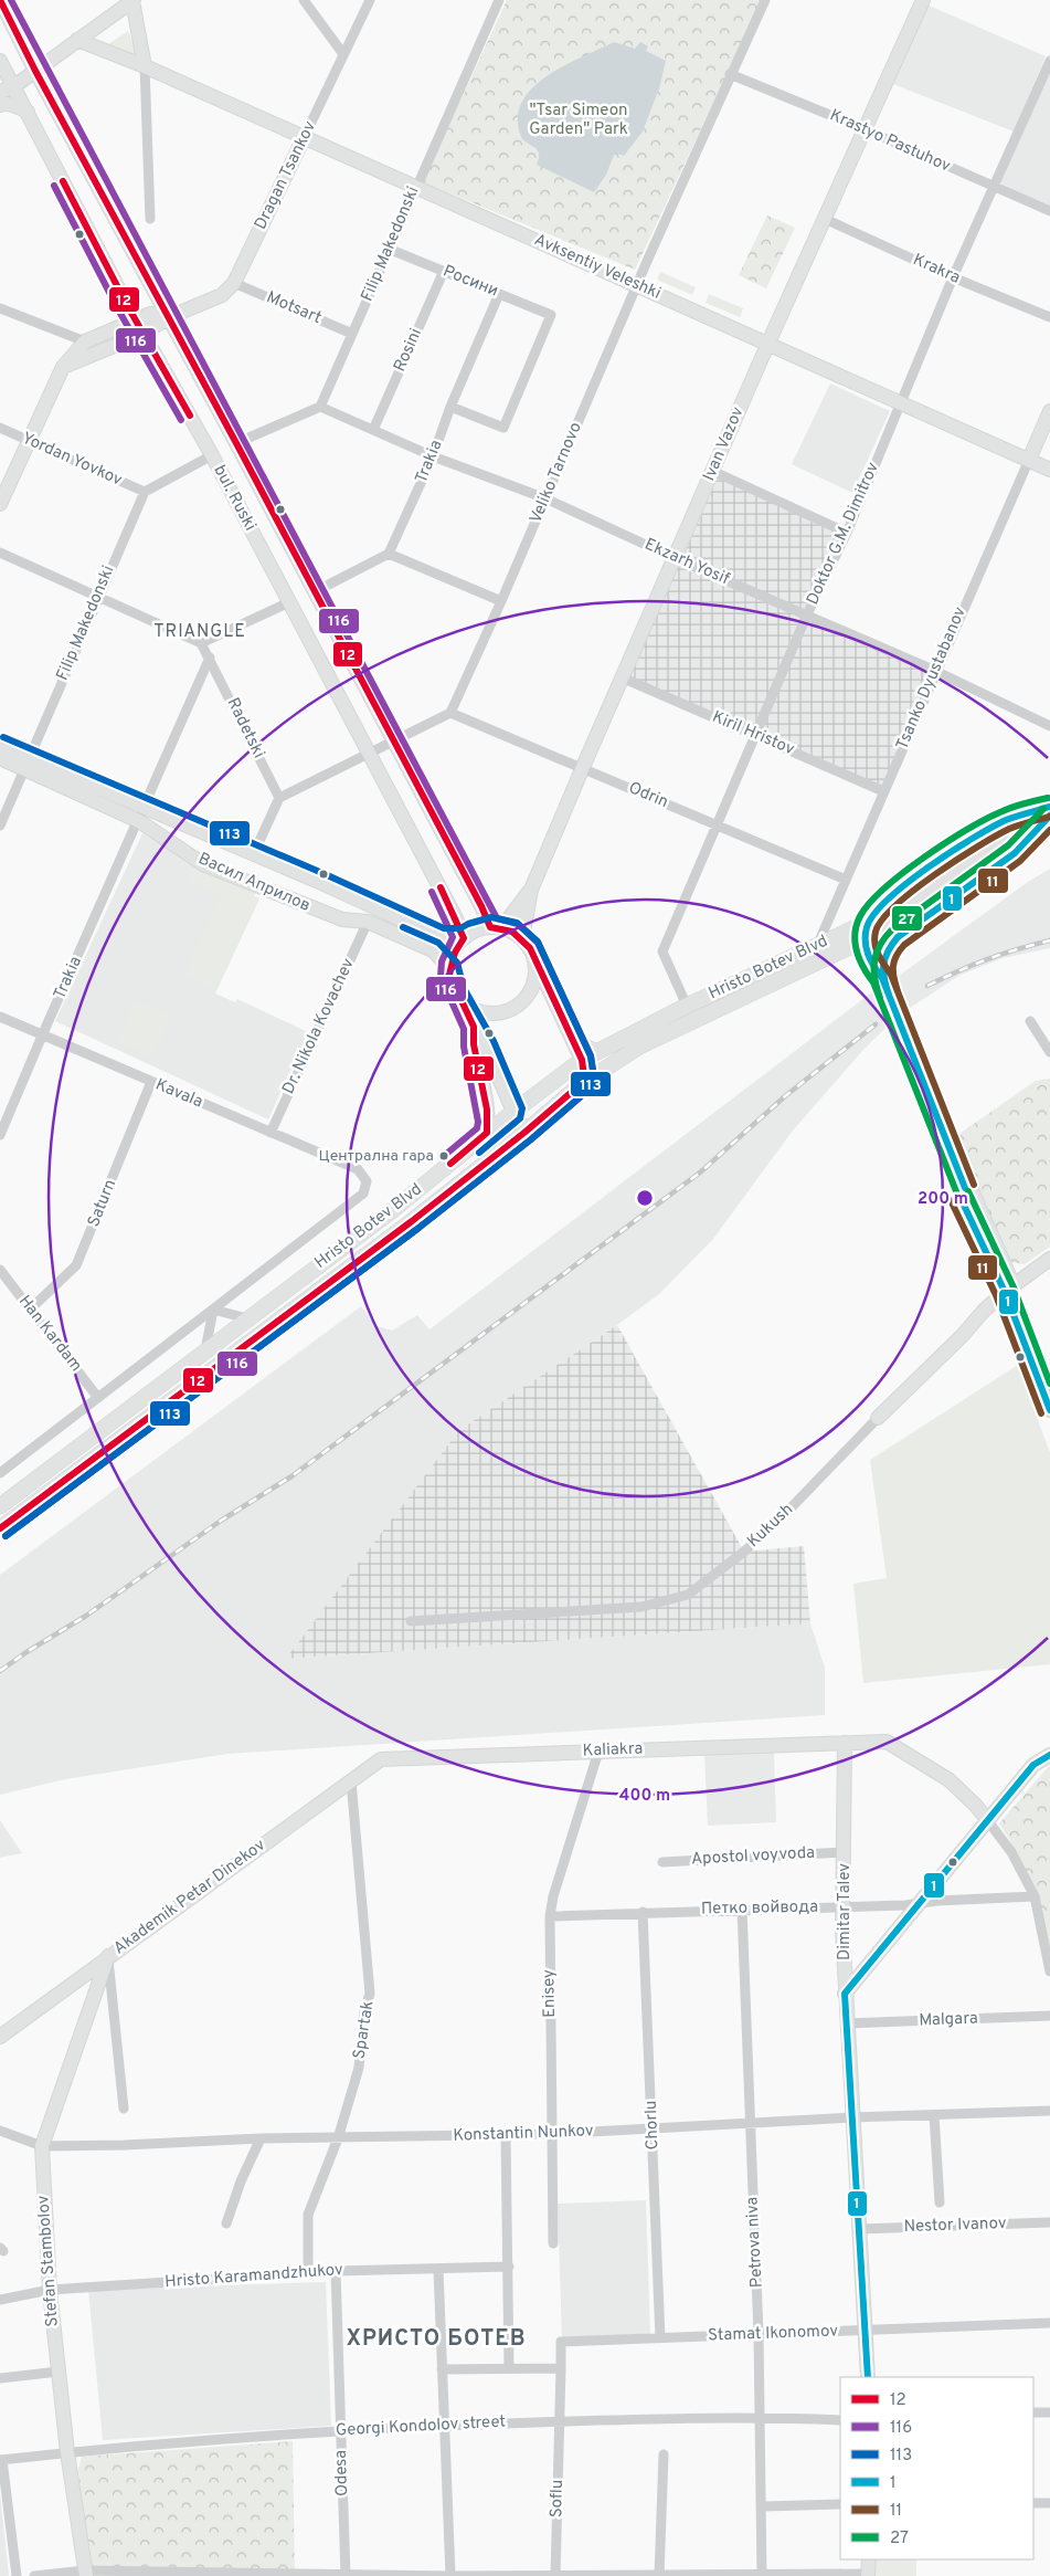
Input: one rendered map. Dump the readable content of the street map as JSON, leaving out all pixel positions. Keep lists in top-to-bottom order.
{
  "streets": {
    "main road": ["Hristo Botev Blvd"],
    "street": [
      "Krastyo Pastuhov",
      "Dragan Tsankov",
      "Filip Makedonski",
      "Avksentiy Veleshki",
      "Krakra",
      "Росини",
      "Motsart",
      "Rosini",
      "Ivan Vazov",
      "Yordan Yovkov",
      "Trakia",
      "Veliko Tarnovo",
      "bul. Ruski",
      "Doktor G.M. Dimitrov",
      "Ekzarh Yosif",
      "Tsanko Dyustabanov",
      "Radetski",
      "Kiril Hristov",
      "Odrin",
      "Васил Априлов",
      "Dr. Nikola Kovachev",
      "Kavala",
      "Saturn",
      "Han Kardam",
      "Kukush",
      "Kaliakra",
      "Apostol voyvoda",
      "Akademik Petar Dinekov",
      "Петко войвода",
      "Dimitar Talev",
      "Enisey",
      "Malgara",
      "Spartak",
      "Chorlu",
      "Konstantin Nunkov",
      "Nestor Ivanov",
      "Petrova niva",
      "Stefan Stambolov",
      "Hristo Karamandzhukov",
      "Stamat Ikonomov",
      "Georgi Kondolov street",
      "Odesa",
      "Soflu"
    ]
  },
  "crossings": [
    ["Krastyo Pastuhov", "Ivan Vazov"],
    ["Krastyo Pastuhov", "Veliko Tarnovo"],
    ["Krastyo Pastuhov", "Doktor G.M. Dimitrov"],
    ["Dragan Tsankov", "Avksentiy Veleshki"],
    ["Dragan Tsankov", "Motsart"],
    ["Dragan Tsankov", "bul. Ruski"],
    ["Filip Makedonski", "Avksentiy Veleshki"],
    ["Filip Makedonski", "Росини"],
    ["Filip Makedonski", "Motsart"],
    ["Filip Makedonski", "Yordan Yovkov"],
    ["Filip Makedonski", "Ekzarh Yosif"],
    ["Filip Makedonski", "Васил Априлов"],
    ["Avksentiy Veleshki", "Ivan Vazov"],
    ["Avksentiy Veleshki", "Veliko Tarnovo"],
    ["Avksentiy Veleshki", "Doktor G.M. Dimitrov"],
    ["Avksentiy Veleshki", "Tsanko Dyustabanov"],
    ["Krakra", "Ivan Vazov"],
    ["Krakra", "Doktor G.M. Dimitrov"],
    ["Росини", "Rosini"],
    ["Росини", "Trakia"],
    ["Rosini", "Ekzarh Yosif"],
    ["Ivan Vazov", "bul. Ruski"],
    ["Ivan Vazov", "Ekzarh Yosif"],
    ["Ivan Vazov", "Kiril Hristov"],
    ["Ivan Vazov", "Odrin"],
    ["Ivan Vazov", "Васил Априлов"],
    ["Trakia", "Ekzarh Yosif"],
    ["Trakia", "Васил Априлов"],
    ["Trakia", "Kavala"],
    ["Veliko Tarnovo", "Ekzarh Yosif"],
    ["Veliko Tarnovo", "Odrin"],
    ["bul. Ruski", "Васил Априлов"],
    ["Doktor G.M. Dimitrov", "Ekzarh Yosif"],
    ["Doktor G.M. Dimitrov", "Kiril Hristov"],
    ["Doktor G.M. Dimitrov", "Odrin"],
    ["Doktor G.M. Dimitrov", "Hristo Botev Blvd"],
    ["Ekzarh Yosif", "Tsanko Dyustabanov"],
    ["Tsanko Dyustabanov", "Kiril Hristov"],
    ["Tsanko Dyustabanov", "Odrin"],
    ["Tsanko Dyustabanov", "Hristo Botev Blvd"],
    ["Васил Априлов", "Dr. Nikola Kovachev"],
    ["Hristo Botev Blvd", "Kavala"],
    ["Hristo Botev Blvd", "Han Kardam"],
    ["Dr. Nikola Kovachev", "Kavala"],
    ["Kavala", "Saturn"],
    ["Saturn", "Han Kardam"],
    ["Kaliakra", "Akademik Petar Dinekov"],
    ["Kaliakra", "Dimitar Talev"],
    ["Kaliakra", "Enisey"],
    ["Apostol voyvoda", "Dimitar Talev"],
    ["Akademik Petar Dinekov", "Spartak"],
    ["Akademik Petar Dinekov", "Stefan Stambolov"],
    ["Петко войвода", "Dimitar Talev"],
    ["Петко войвода", "Enisey"],
    ["Петко войвода", "Chorlu"],
    ["Петко войвода", "Petrova niva"],
    ["Dimitar Talev", "Malgara"],
    ["Dimitar Talev", "Konstantin Nunkov"],
    ["Dimitar Talev", "Nestor Ivanov"],
    ["Dimitar Talev", "Stamat Ikonomov"],
    ["Enisey", "Konstantin Nunkov"],
    ["Spartak", "Konstantin Nunkov"],
    ["Spartak", "Hristo Karamandzhukov"],
    ["Chorlu", "Konstantin Nunkov"],
    ["Chorlu", "Stamat Ikonomov"],
    ["Konstantin Nunkov", "Petrova niva"],
    ["Konstantin Nunkov", "Stefan Stambolov"],
    ["Petrova niva", "Stamat Ikonomov"],
    ["Petrova niva", "Georgi Kondolov street"],
    ["Stefan Stambolov", "Hristo Karamandzhukov"],
    ["Stefan Stambolov", "Georgi Kondolov street"],
    ["Hristo Karamandzhukov", "Odesa"],
    ["Stamat Ikonomov", "Soflu"],
    ["Georgi Kondolov street", "Odesa"],
    ["Georgi Kondolov street", "Soflu"]
  ],
  "districts": ["TRIANGLE", "ХРИСТО БОТЕВ"],
  "parks": ["\"Tsar Simeon Garden\" Park"],
  "places": ["Централна гара"],
  "lines": [
    "transit line 12",
    "transit line 116",
    "transit line 113",
    "transit line 27",
    "transit line 1",
    "transit line 11"
  ],
  "legend": [
    "12",
    "116",
    "113",
    "1",
    "11",
    "27"
  ],
  "rings": ["200 m", "400 m"]
}
